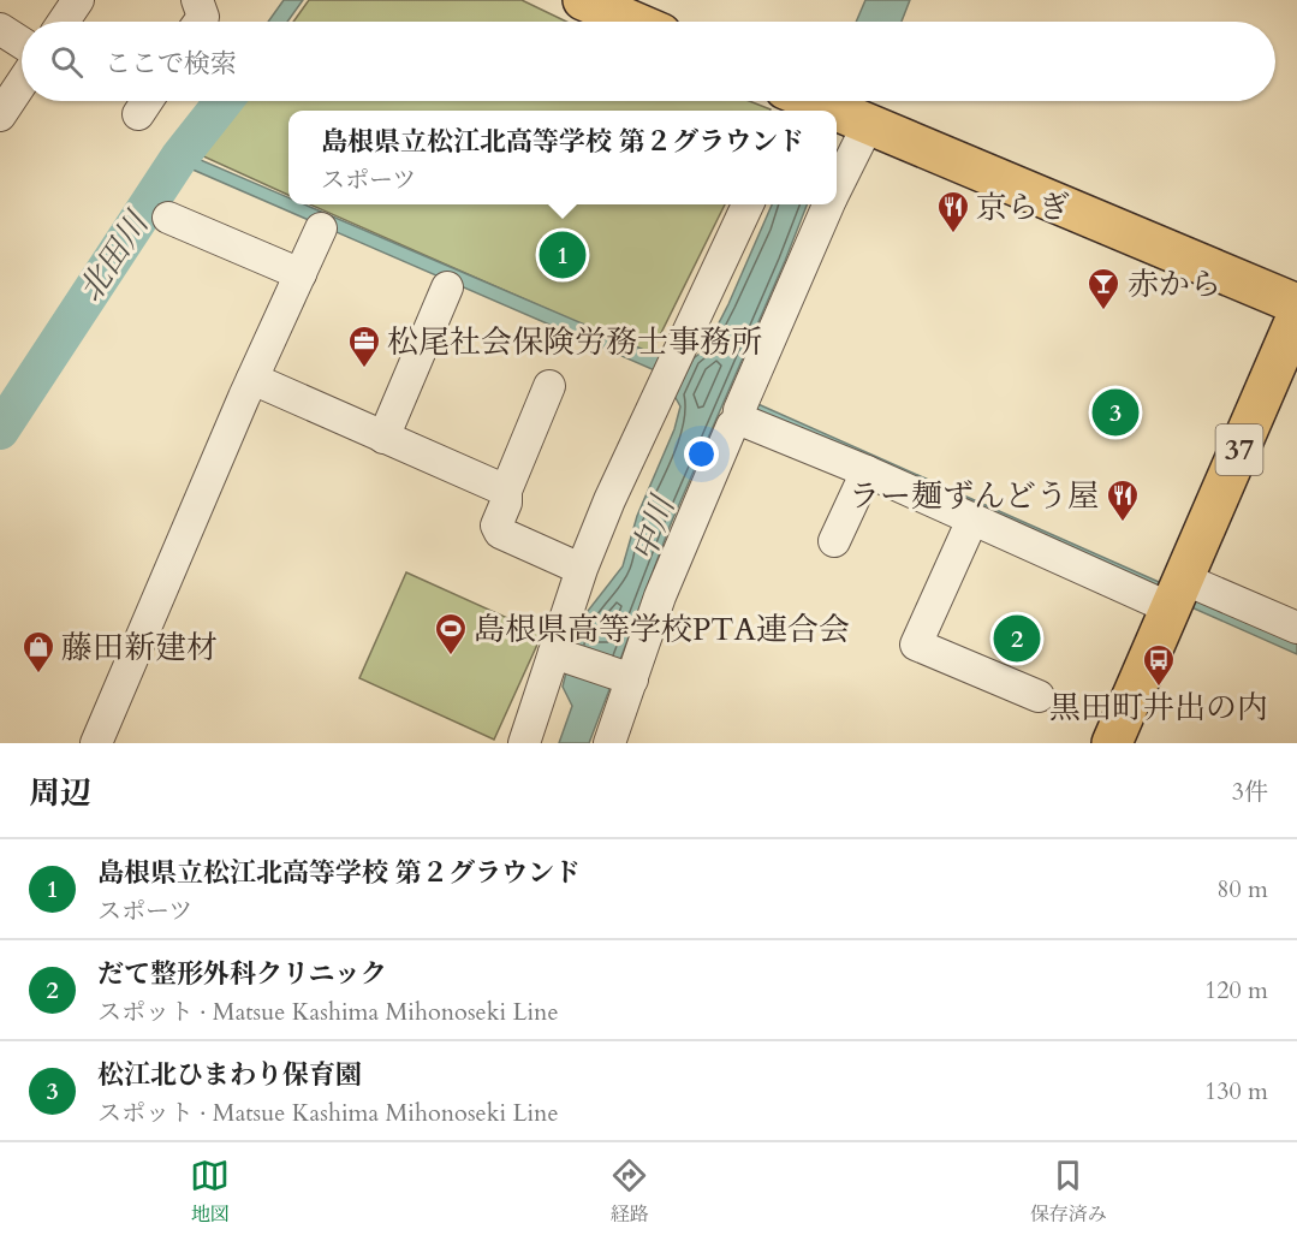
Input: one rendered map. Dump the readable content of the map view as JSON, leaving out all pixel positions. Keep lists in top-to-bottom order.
{
  "streets": {
    "main road": ["37"]
  },
  "water": ["北田川", "中川"],
  "places": {
    "restaurant": ["京らぎ", "ラー麺ずんどう屋"],
    "bar": ["赤から"],
    "office": ["松尾社会保険労務士事務所"],
    "sports": ["島根県高等学校PTA連合会"],
    "shop": ["藤田新建材"],
    "bus stop": ["黒田町井出の内"]
  },
  "page": {
    "search": "ここで検索",
    "popup": ["島根県立松江北高等学校 第２グラウンド", "スポーツ"],
    "pins": ["1", "3", "2"],
    "heading": ["周辺", "3件"],
    "list": [
      {
        "mark": "1",
        "name": "島根県立松江北高等学校 第２グラウンド",
        "note": "スポーツ",
        "value": "80 m"
      },
      {
        "mark": "2",
        "name": "だて整形外科クリニック",
        "note": "スポット · Matsue Kashima Mihonoseki Line",
        "value": "120 m"
      },
      {
        "mark": "3",
        "name": "松江北ひまわり保育園",
        "note": "スポット · Matsue Kashima Mihonoseki Line",
        "value": "130 m"
      }
    ],
    "nav": ["地図", "経路", "保存済み"]
  }
}
